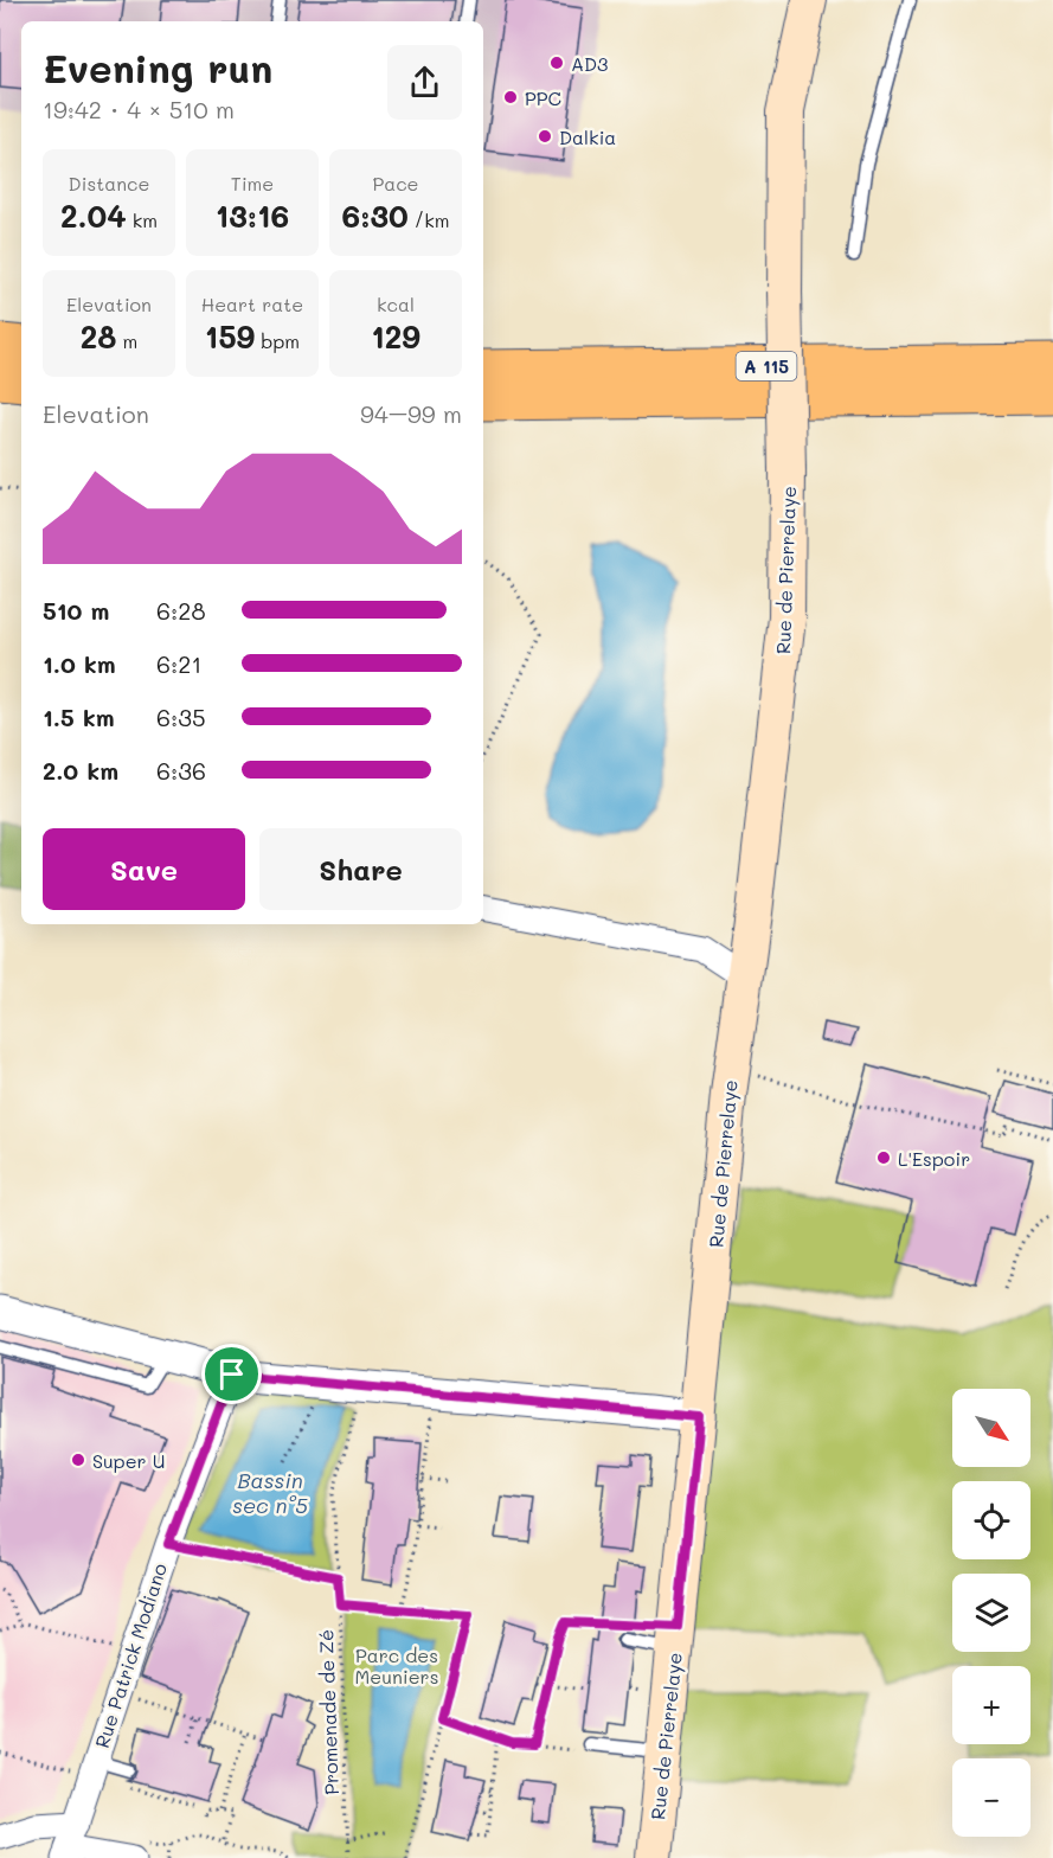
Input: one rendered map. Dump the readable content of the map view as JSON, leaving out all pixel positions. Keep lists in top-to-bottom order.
{
  "streets": {
    "highway": ["A 115"],
    "main road": ["Rue de Pierrelaye"],
    "street": ["Rue Patrick Modiano"],
    "path": ["Promenade de Zé"]
  },
  "water": ["Bassin sec n°5"],
  "parks": ["Parc des Meuniers"],
  "places": [
    "AD3",
    "PPC",
    "Dalkia",
    "L'Espoir",
    "Super U"
  ],
  "north": "bottom right",
  "page": {
    "heading": ["Evening run", "19:42 · 4 × 510 m"],
    "stats": [
      ["Distance", "2.04 km"],
      ["Time", "13:16"],
      ["Pace", "6:30 /km"],
      ["Elevation", "28 m"],
      ["Heart rate", "159 bpm"],
      ["kcal", "129"]
    ],
    "chart": ["Elevation", "94–99 m"],
    "list": [
      {
        "name": "510 m",
        "note": "6:28"
      },
      {
        "name": "1.0 km",
        "note": "6:21"
      },
      {
        "name": "1.5 km",
        "note": "6:35"
      },
      {
        "name": "2.0 km",
        "note": "6:36"
      }
    ],
    "buttons": ["Save", "Share"],
    "map_buttons": ["+", "−"]
  }
}
